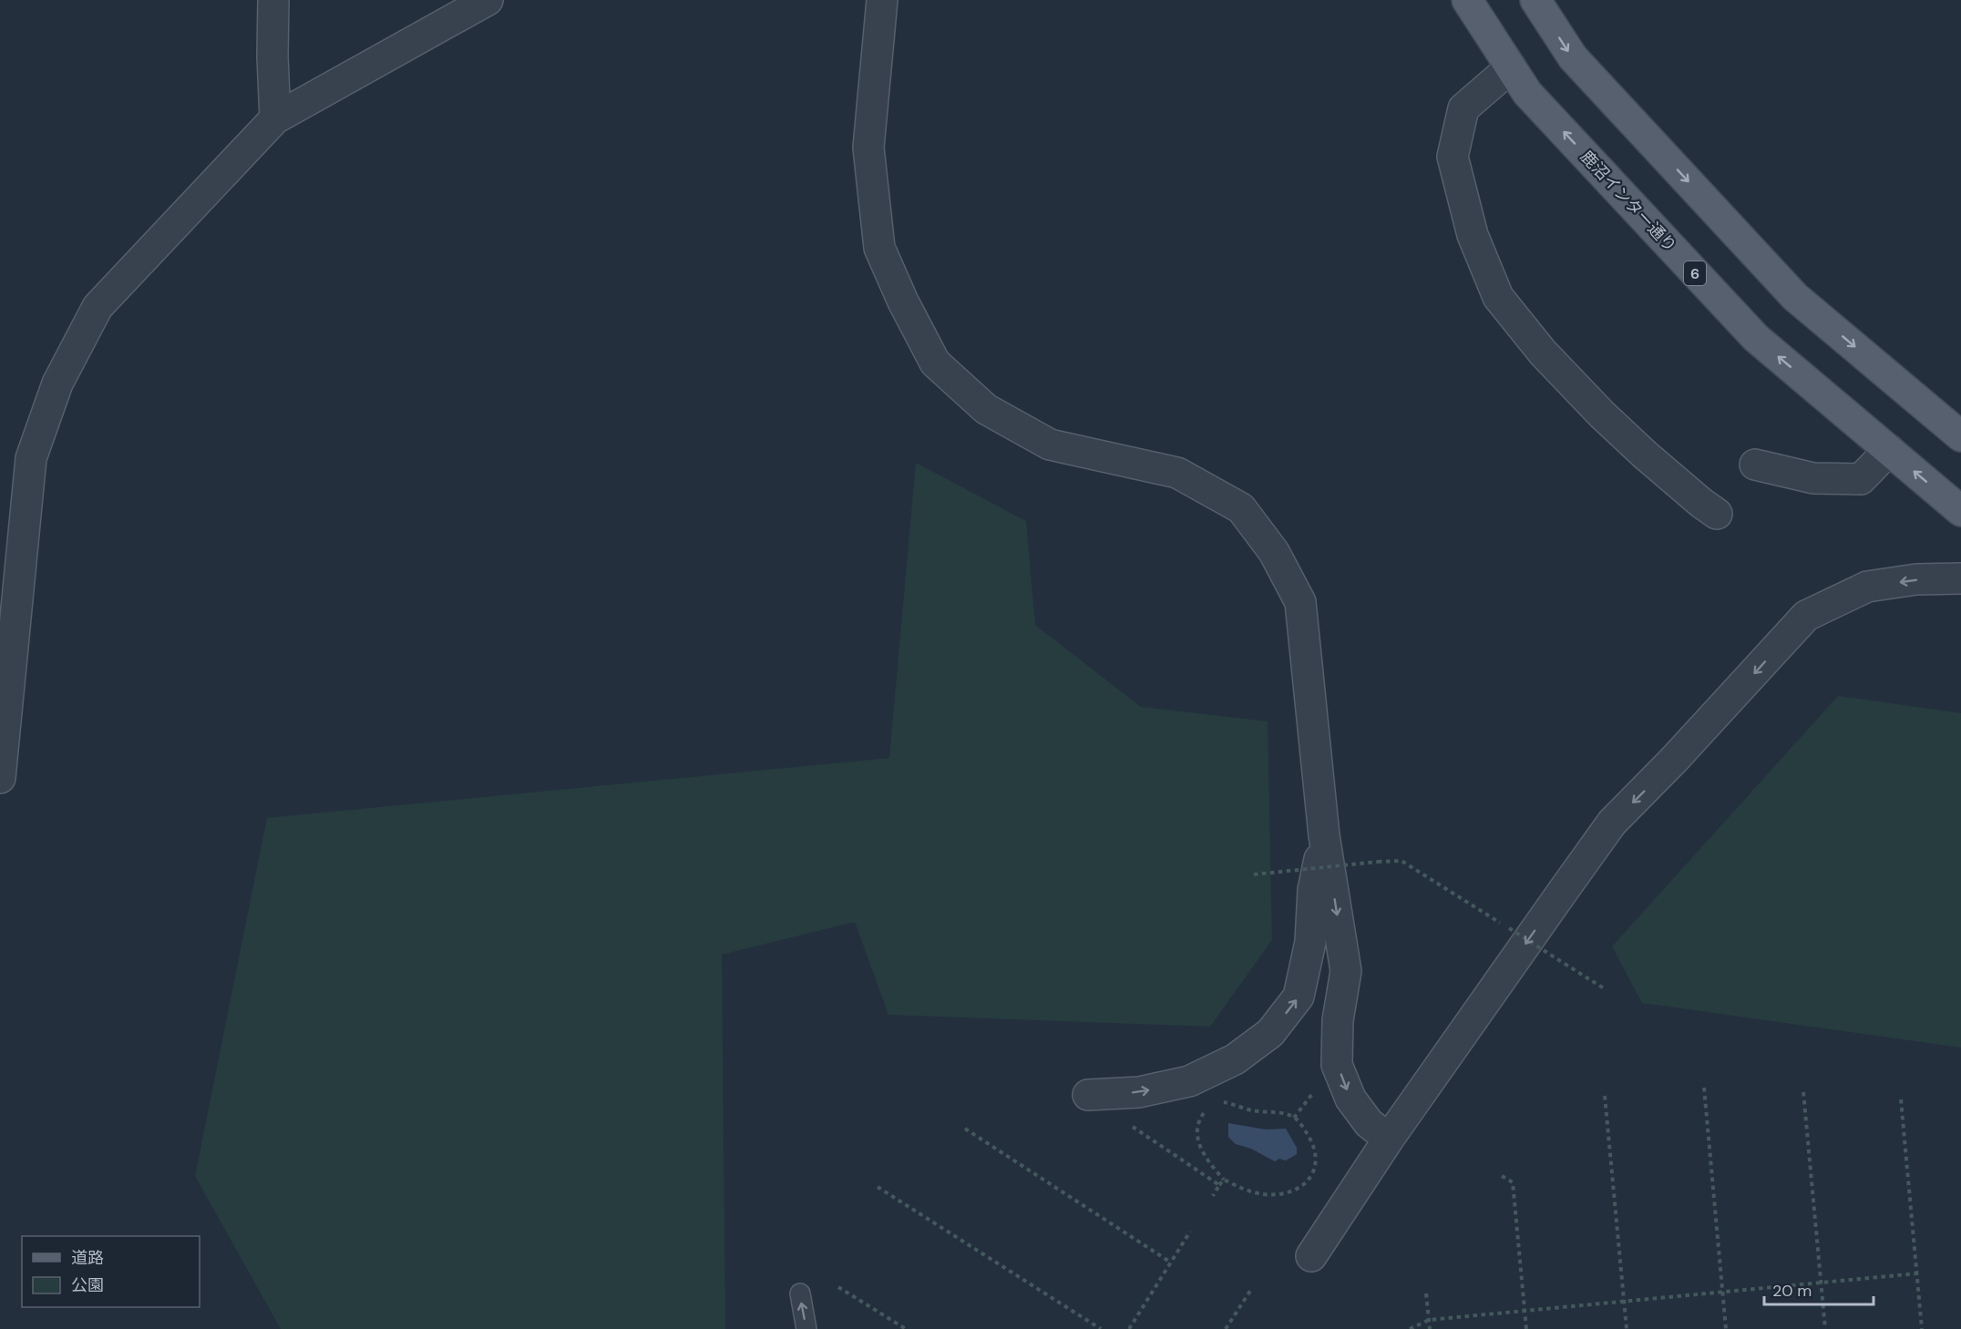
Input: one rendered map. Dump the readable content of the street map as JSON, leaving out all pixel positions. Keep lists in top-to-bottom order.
{
  "streets": {
    "main road": ["鹿沼インター通り", "6"]
  },
  "legend": ["道路", "公園"],
  "scale_bar": "20 m"
}
